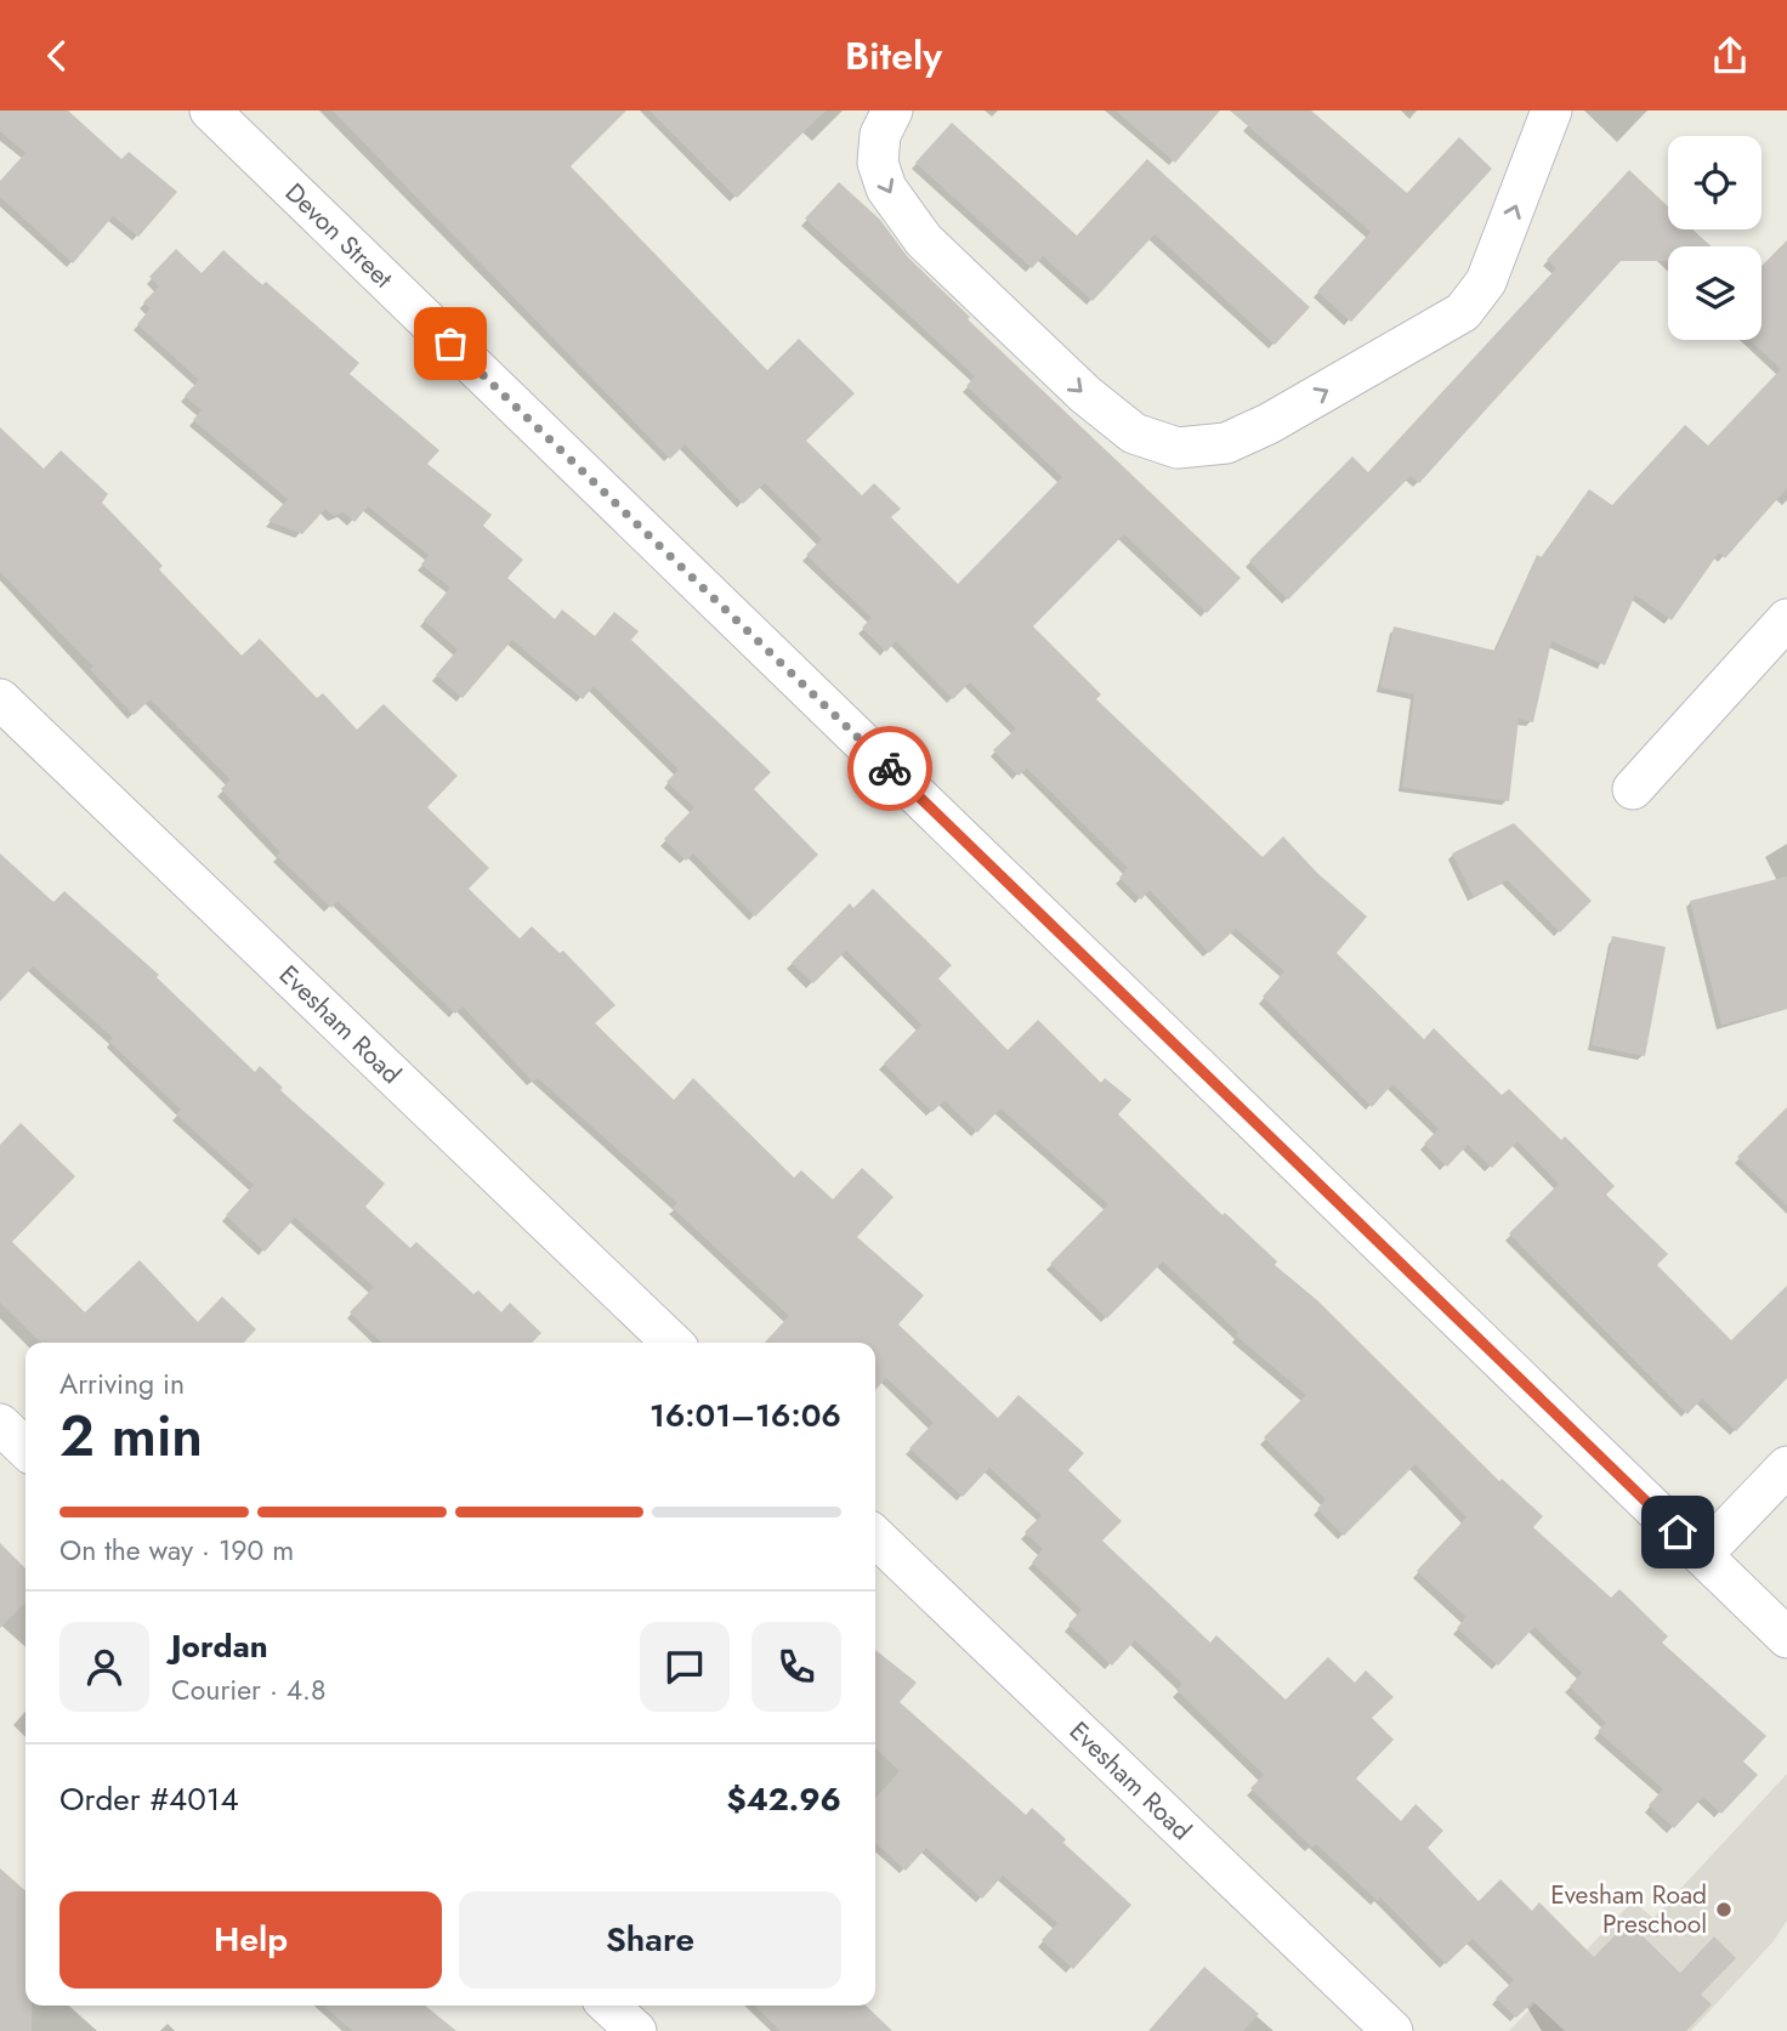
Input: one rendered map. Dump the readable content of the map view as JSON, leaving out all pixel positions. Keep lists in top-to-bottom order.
{
  "streets": {
    "street": ["Devon Street", "Evesham Road"]
  },
  "places": ["Evesham Road Preschool"],
  "page": {
    "header": "Bitely",
    "heading": ["2 min", "Arriving in", "16:01–16:06"],
    "panel": [
      "Jordan",
      "Courier · 4.8",
      "Order #4014",
      "$42.96"
    ],
    "bar": "On the way · 190 m",
    "buttons": ["Help", "Share"]
  }
}
